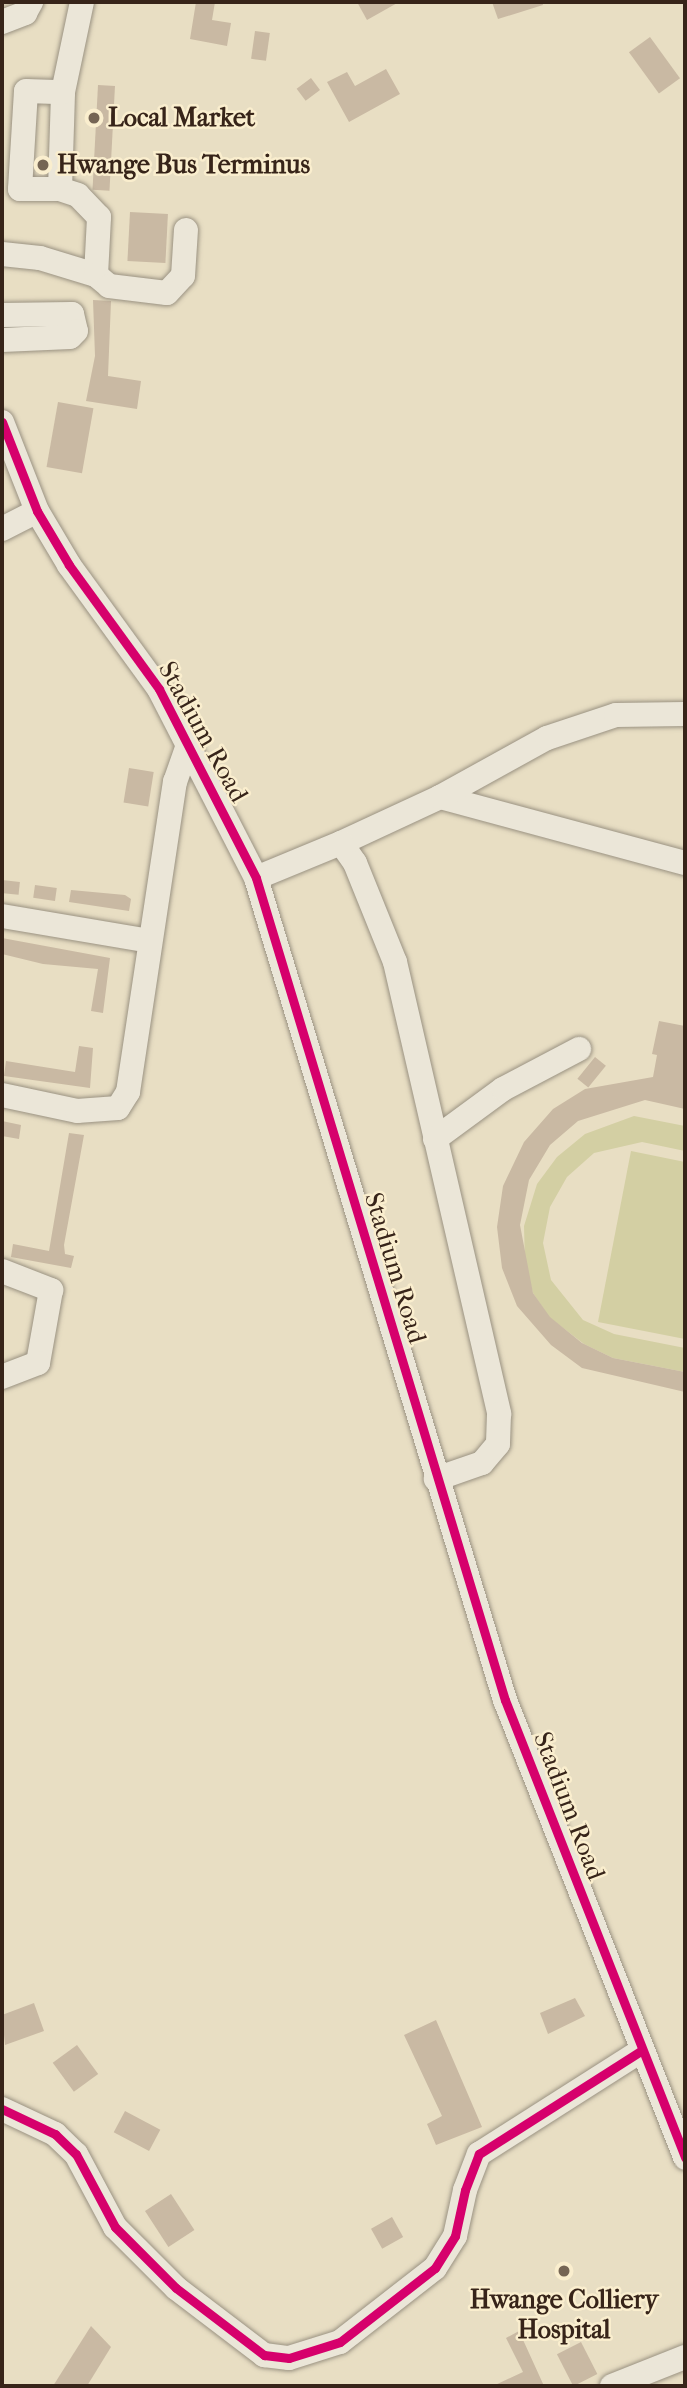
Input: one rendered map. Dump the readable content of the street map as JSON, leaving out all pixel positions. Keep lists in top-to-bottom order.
{
  "streets": {
    "street": ["Stadium Road"]
  },
  "places": ["Local Market", "Hwange Bus Terminus", "Hwange Colliery Hospital"]
}
